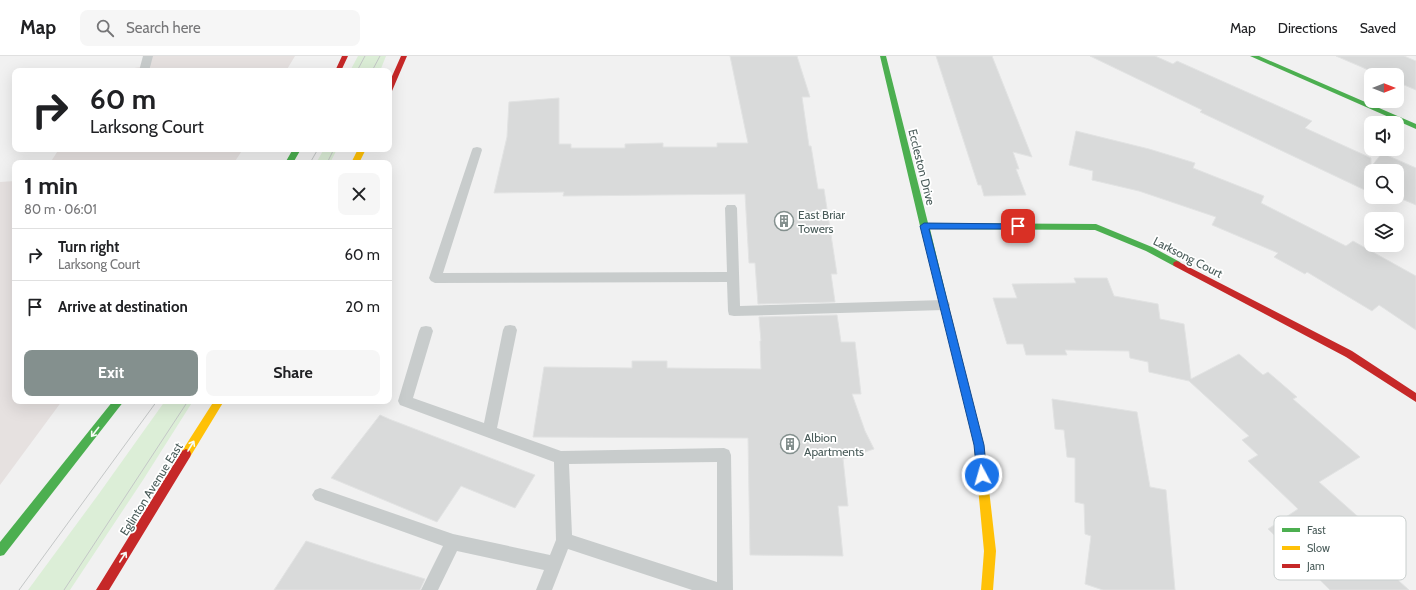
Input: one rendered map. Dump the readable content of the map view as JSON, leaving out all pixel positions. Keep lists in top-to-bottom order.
{
  "streets": {
    "street": ["Eccleston Drive", "Larksong Court", "Eglinton Avenue East"]
  },
  "crossings": [
    ["Eccleston Drive", "Larksong Court"]
  ],
  "one_way": ["Eglinton Avenue East"],
  "places": {
    "building": ["East Briar Towers", "Albion Apartments"]
  },
  "legend": ["Fast", "Slow", "Jam"],
  "north": "right",
  "page": {
    "header": "Map",
    "search": "Search here",
    "nav": ["Map", "Directions", "Saved"],
    "turn": ["60 m", "Larksong Court"],
    "heading": ["1 min", "80 m · 06:01"],
    "list": [
      {
        "name": "Turn right",
        "note": "Larksong Court",
        "value": "60 m"
      },
      {
        "name": "Arrive at destination",
        "value": "20 m"
      }
    ],
    "buttons": ["Exit", "Share"]
  }
}
